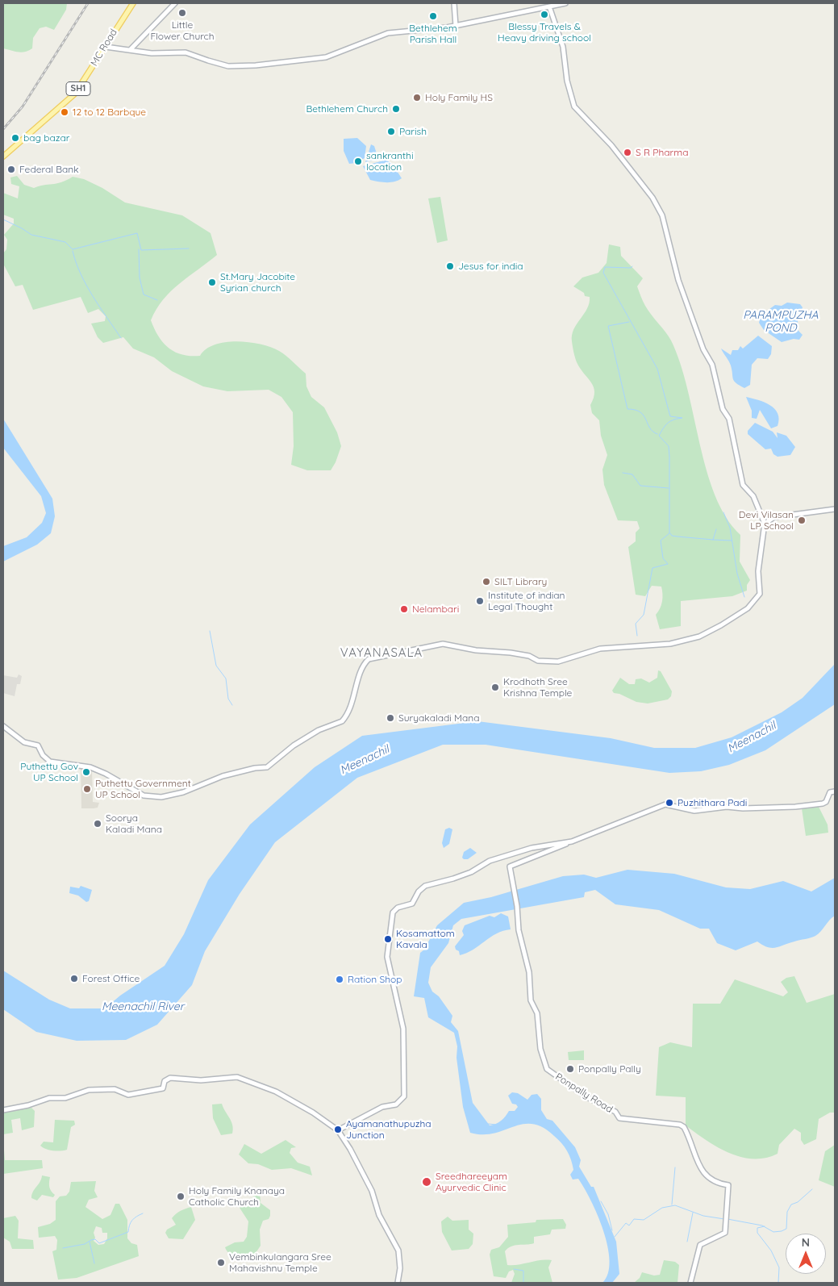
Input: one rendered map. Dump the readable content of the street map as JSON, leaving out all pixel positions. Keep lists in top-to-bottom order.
{
  "streets": {
    "main road": ["MC Road", "SH1", "Ponpally Road"]
  },
  "districts": ["VAYANASALA"],
  "water": ["PARAMPUZHA POND", "Meenachil", "Meenachil River"],
  "places": [
    "Little Flower Church",
    "Blessy Travels & Heavy driving school",
    "Bethlehem Parish Hall",
    "Holy Family HS",
    "Bethlehem Church",
    "12 to 12 Barbque",
    "Parish",
    "bag bazar",
    "S R Pharma",
    "sankranthi location",
    "Federal Bank",
    "Jesus for india",
    "St.Mary Jacobite Syrian church",
    "Devi Vilasan LP School",
    "SILT Library",
    "Institute of indian Legal Thought",
    "Nelambari",
    "Krodhoth Sree Krishna Temple",
    "Suryakaladi Mana",
    "Puthettu Gov UP School",
    "Puthettu Government UP School",
    "Puzhithara Padi",
    "Soorya Kaladi Mana",
    "Kosamattom Kavala",
    "Forest Office",
    "Ration Shop",
    "Ponpally Pally",
    "Ayamanathupuzha Junction",
    "Sreedhareeyam Ayurvedic Clinic",
    "Holy Family Knanaya Catholic Church",
    "Vembinkulangara Sree Mahavishnu Temple"
  ],
  "north": "top"
}
